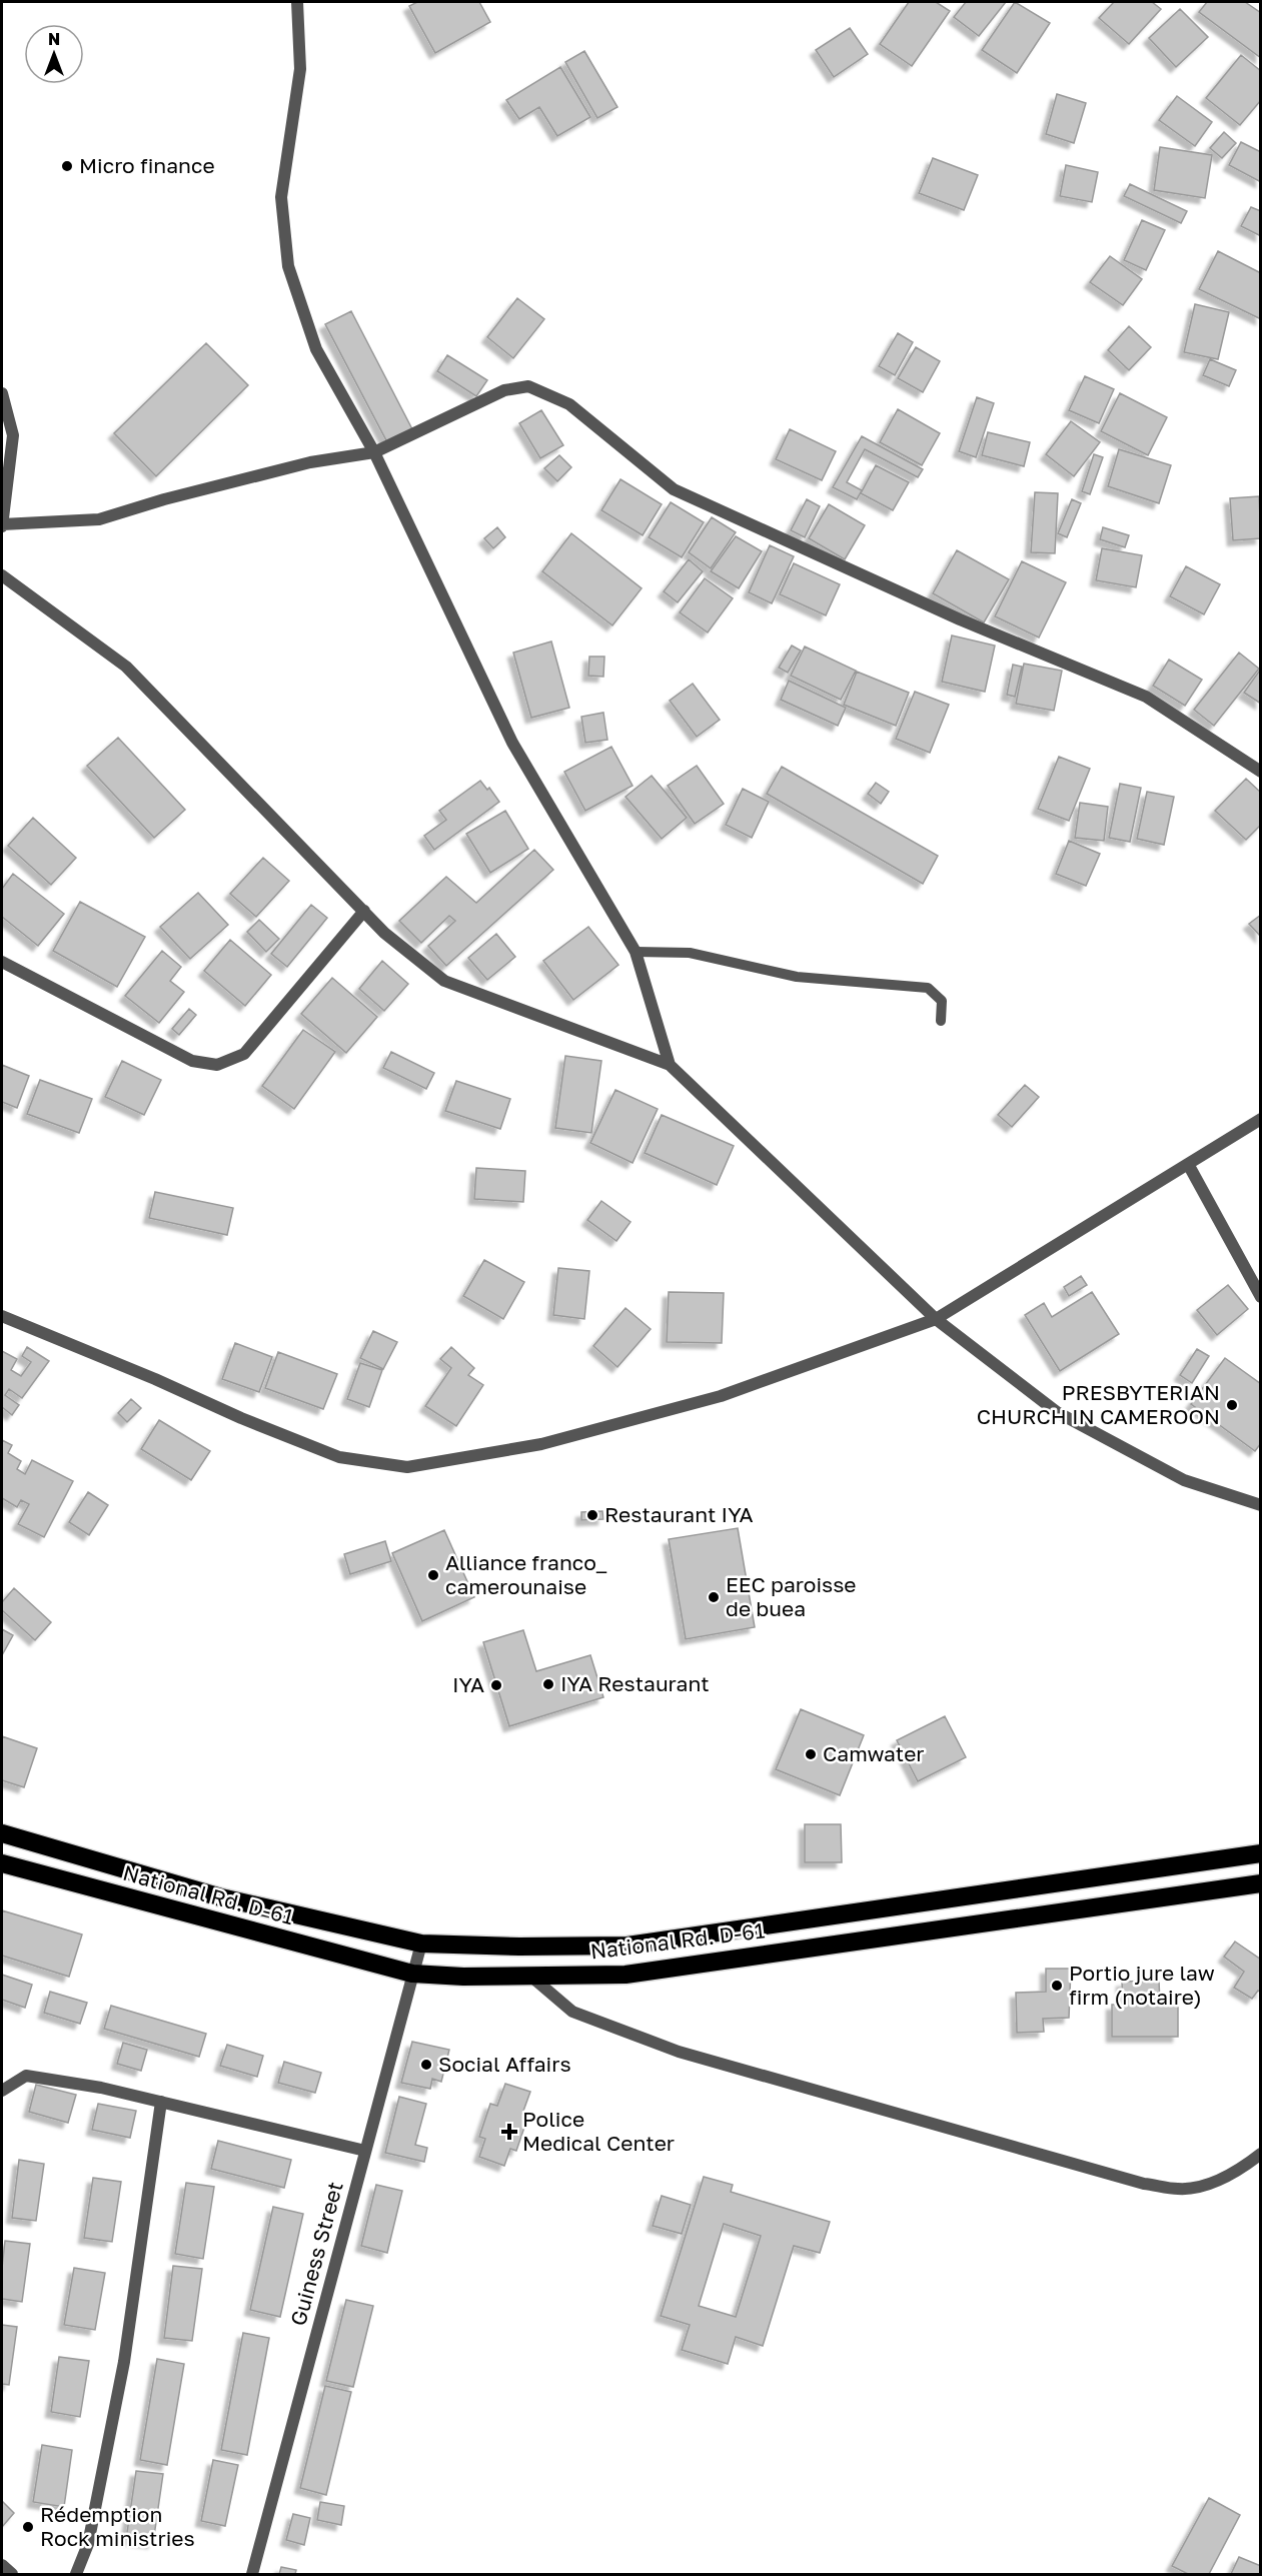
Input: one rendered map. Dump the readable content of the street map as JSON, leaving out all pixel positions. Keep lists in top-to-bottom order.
{
  "streets": {
    "highway": ["National Rd. D-61"],
    "street": ["Guiness Street"]
  },
  "crossings": [
    ["National Rd. D-61", "Guiness Street"]
  ],
  "places": {
    "other": [
      "Micro finance",
      "PRESBYTERIAN CHURCH IN CAMEROON",
      "Restaurant IYA",
      "Alliance franco_ camerounaise",
      "EEC paroisse de buea",
      "IYA Restaurant",
      "IYA",
      "Camwater",
      "Portio jure law firm (notaire)",
      "Social Affairs",
      "Rédemption Rock ministries"
    ],
    "health": ["Police Medical Center"]
  },
  "north": "top"
}
